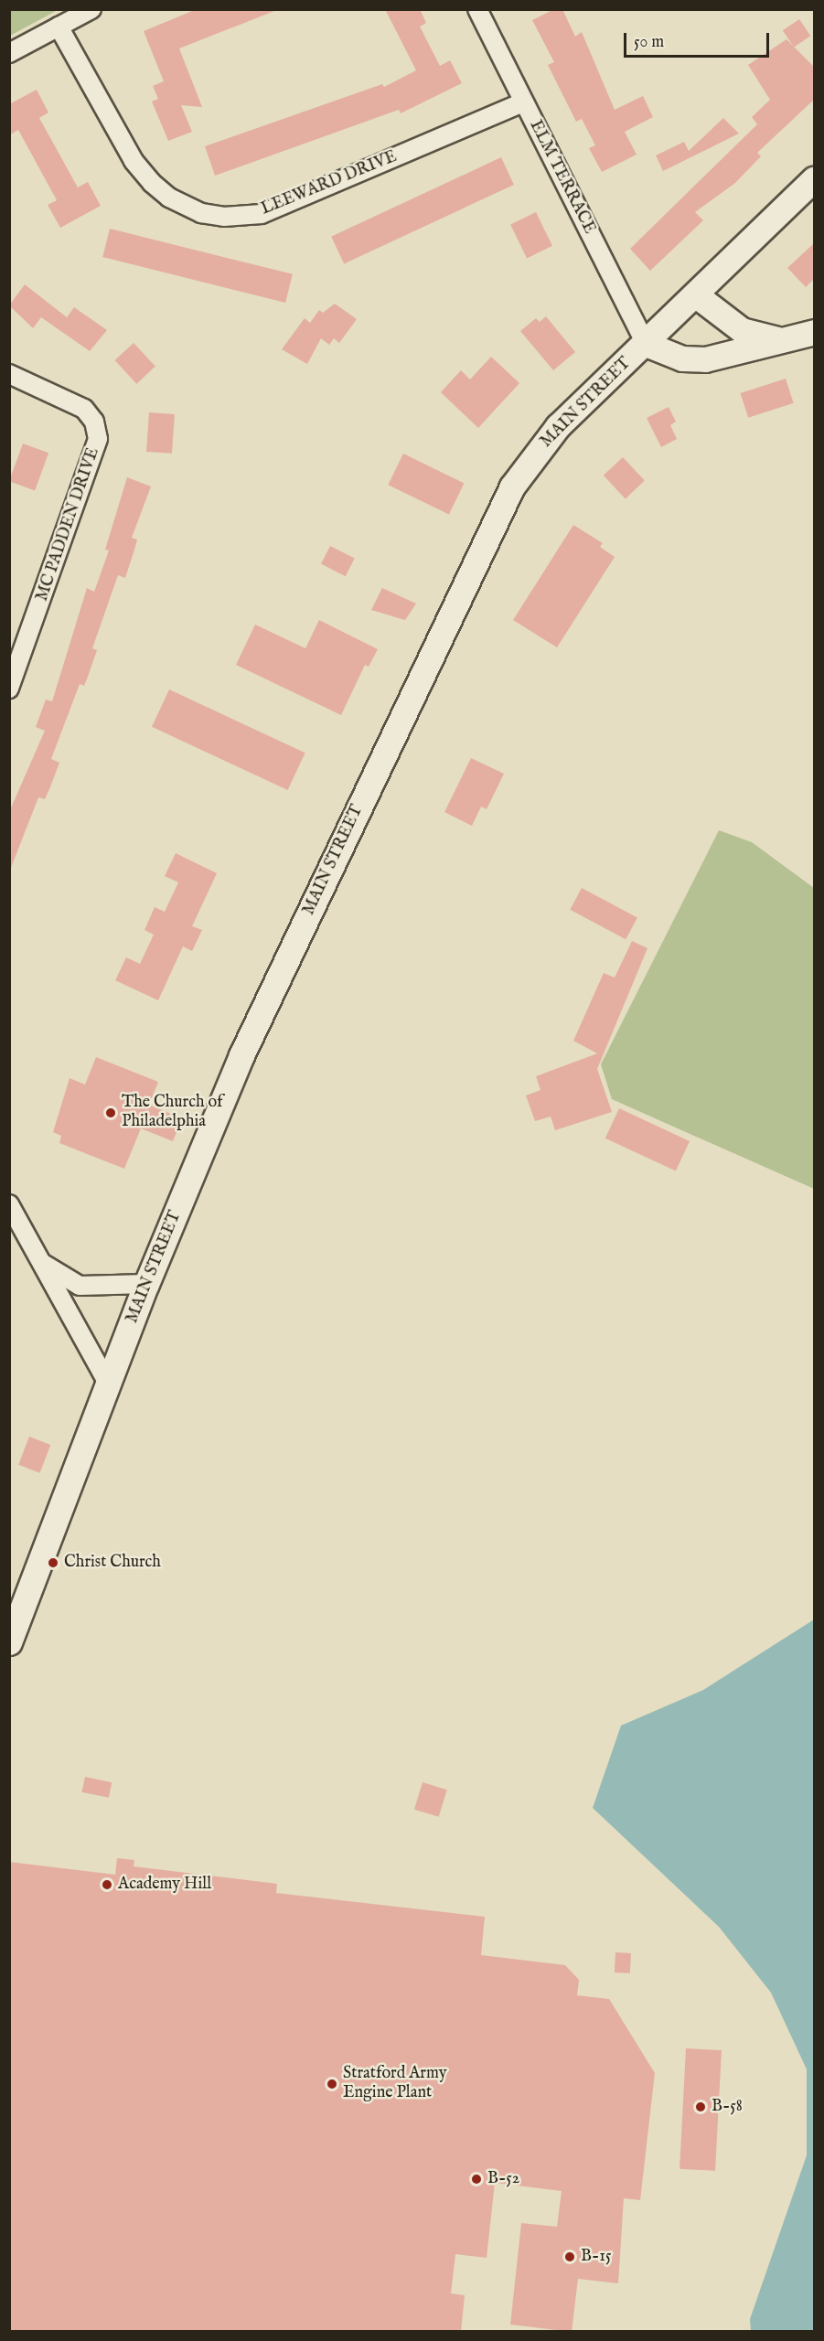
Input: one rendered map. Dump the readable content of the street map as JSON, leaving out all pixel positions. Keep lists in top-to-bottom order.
{
  "streets": {
    "main road": ["MAIN STREET"],
    "street": ["ELM TERRACE", "LEEWARD DRIVE", "MC PADDEN DRIVE"]
  },
  "crossings": [
    ["ELM TERRACE", "LEEWARD DRIVE"],
    ["ELM TERRACE", "MAIN STREET"]
  ],
  "places": [
    "The Church of Philadelphia",
    "Christ Church",
    "Academy Hill",
    "Stratford Army Engine Plant",
    "B-58",
    "B-52",
    "B-15"
  ],
  "scale_bar": "50 m"
}
